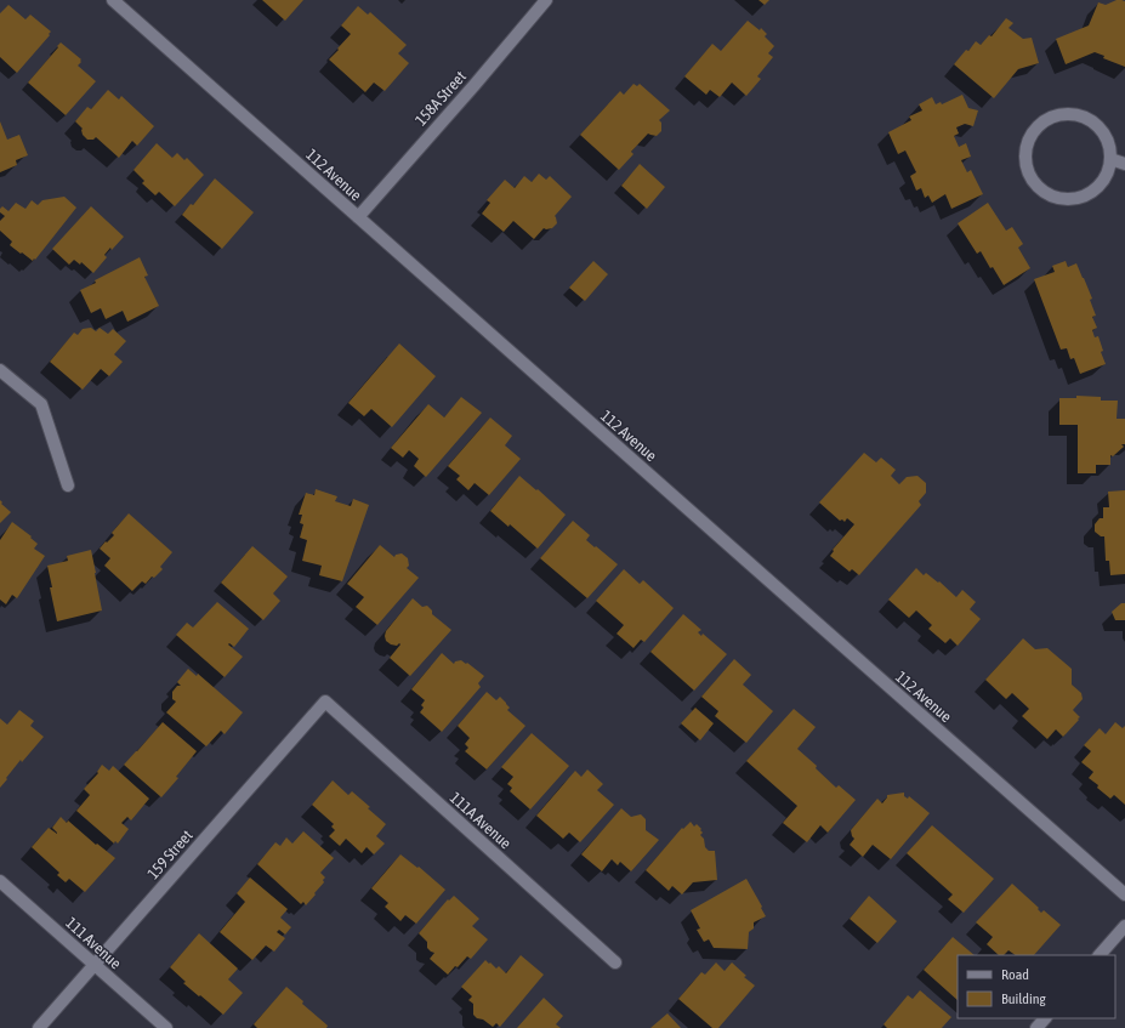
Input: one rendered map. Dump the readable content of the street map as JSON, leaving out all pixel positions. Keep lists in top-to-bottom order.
{
  "streets": {
    "street": [
      "158A Street",
      "112 Avenue",
      "111A Avenue",
      "159 Street",
      "111 Avenue"
    ]
  },
  "crossings": [
    ["158A Street", "112 Avenue"],
    ["111A Avenue", "159 Street"],
    ["159 Street", "111 Avenue"]
  ],
  "legend": ["Road", "Building"]
}
